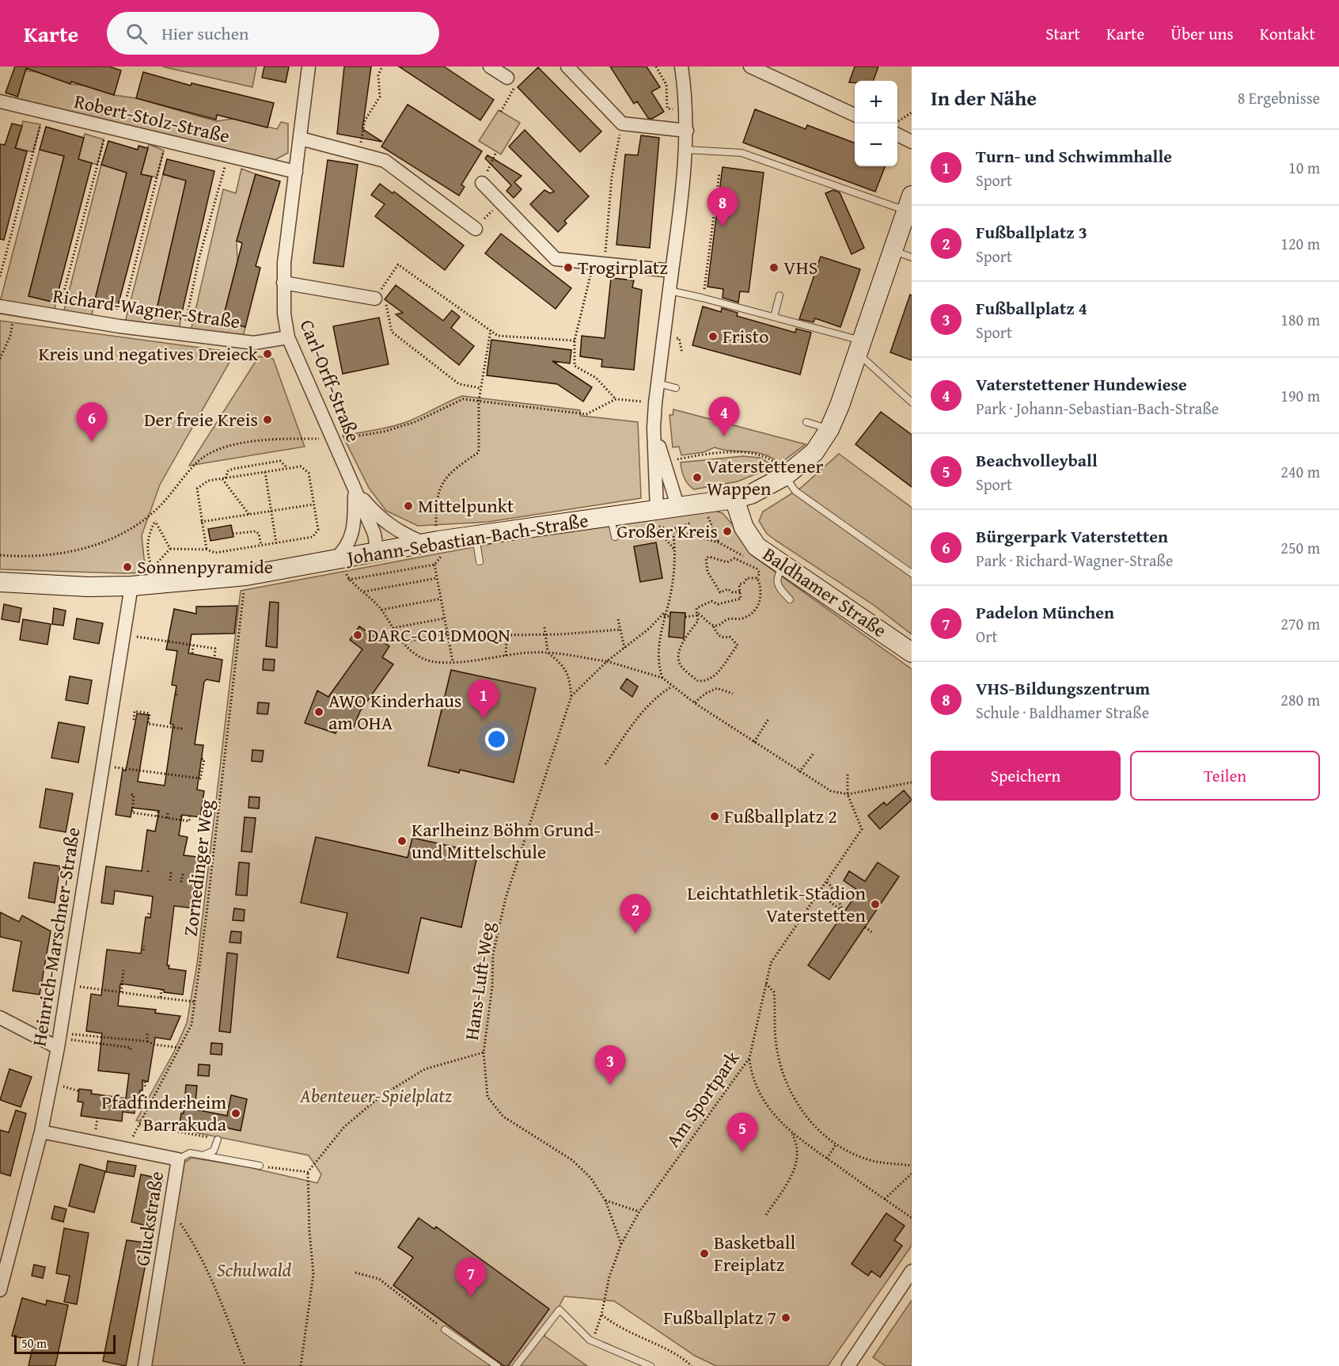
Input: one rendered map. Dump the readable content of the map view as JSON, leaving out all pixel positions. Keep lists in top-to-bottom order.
{
  "streets": {
    "street": [
      "Robert-Stolz-Straße",
      "Richard-Wagner-Straße",
      "Carl-Orff-Straße",
      "Johann-Sebastian-Bach-Straße",
      "Baldhamer Straße",
      "Heinrich-Marschner-Straße",
      "Gluckstraße"
    ],
    "path": ["Zornedinger Weg", "Hans-Luft-Weg", "Am Sportpark"]
  },
  "crossings": [
    ["Robert-Stolz-Straße", "Carl-Orff-Straße"],
    ["Richard-Wagner-Straße", "Carl-Orff-Straße"],
    ["Carl-Orff-Straße", "Johann-Sebastian-Bach-Straße"],
    ["Johann-Sebastian-Bach-Straße", "Baldhamer Straße"],
    ["Johann-Sebastian-Bach-Straße", "Zornedinger Weg"],
    ["Johann-Sebastian-Bach-Straße", "Heinrich-Marschner-Straße"],
    ["Zornedinger Weg", "Gluckstraße"],
    ["Heinrich-Marschner-Straße", "Gluckstraße"],
    ["Hans-Luft-Weg", "Am Sportpark"]
  ],
  "parks": ["Abenteuer-Spielplatz", "Schulwald"],
  "places": [
    "Trogirplatz",
    "VHS",
    "Fristo",
    "Kreis und negatives Dreieck",
    "Der freie Kreis",
    "Vaterstettener Wappen",
    "Mittelpunkt",
    "Großer Kreis",
    "Sonnenpyramide",
    "DARC-C01 DM0QN",
    "AWO Kinderhaus am OHA",
    "Fußballplatz 2",
    "Karlheinz Böhm Grund- und Mittelschule",
    "Leichtathletik-Stadion Vaterstetten",
    "Pfadfinderheim Barrakuda",
    "Basketball Freiplatz",
    "Fußballplatz 7"
  ],
  "scale_bar": "50 m",
  "page": {
    "header": "Karte",
    "search": "Hier suchen",
    "nav": [
      "Start",
      "Karte",
      "Über uns",
      "Kontakt"
    ],
    "heading": ["In der Nähe", "8 Ergebnisse"],
    "map_buttons": ["+", "−"],
    "list": [
      {
        "mark": "1",
        "name": "Turn- und Schwimmhalle",
        "note": "Sport",
        "value": "10 m"
      },
      {
        "mark": "2",
        "name": "Fußballplatz 3",
        "note": "Sport",
        "value": "120 m"
      },
      {
        "mark": "3",
        "name": "Fußballplatz 4",
        "note": "Sport",
        "value": "180 m"
      },
      {
        "mark": "4",
        "name": "Vaterstettener Hundewiese",
        "note": "Park · Johann-Sebastian-Bach-Straße",
        "value": "190 m"
      },
      {
        "mark": "5",
        "name": "Beachvolleyball",
        "note": "Sport",
        "value": "240 m"
      },
      {
        "mark": "6",
        "name": "Bürgerpark Vaterstetten",
        "note": "Park · Richard-Wagner-Straße",
        "value": "250 m"
      },
      {
        "mark": "7",
        "name": "Padelon München",
        "note": "Ort",
        "value": "270 m"
      },
      {
        "mark": "8",
        "name": "VHS-Bildungszentrum",
        "note": "Schule · Baldhamer Straße",
        "value": "280 m"
      }
    ],
    "pins": [
      "8",
      "4",
      "6",
      "1",
      "2",
      "3",
      "5",
      "7"
    ],
    "buttons": ["Speichern", "Teilen"],
    "scale": "50 m"
  }
}
